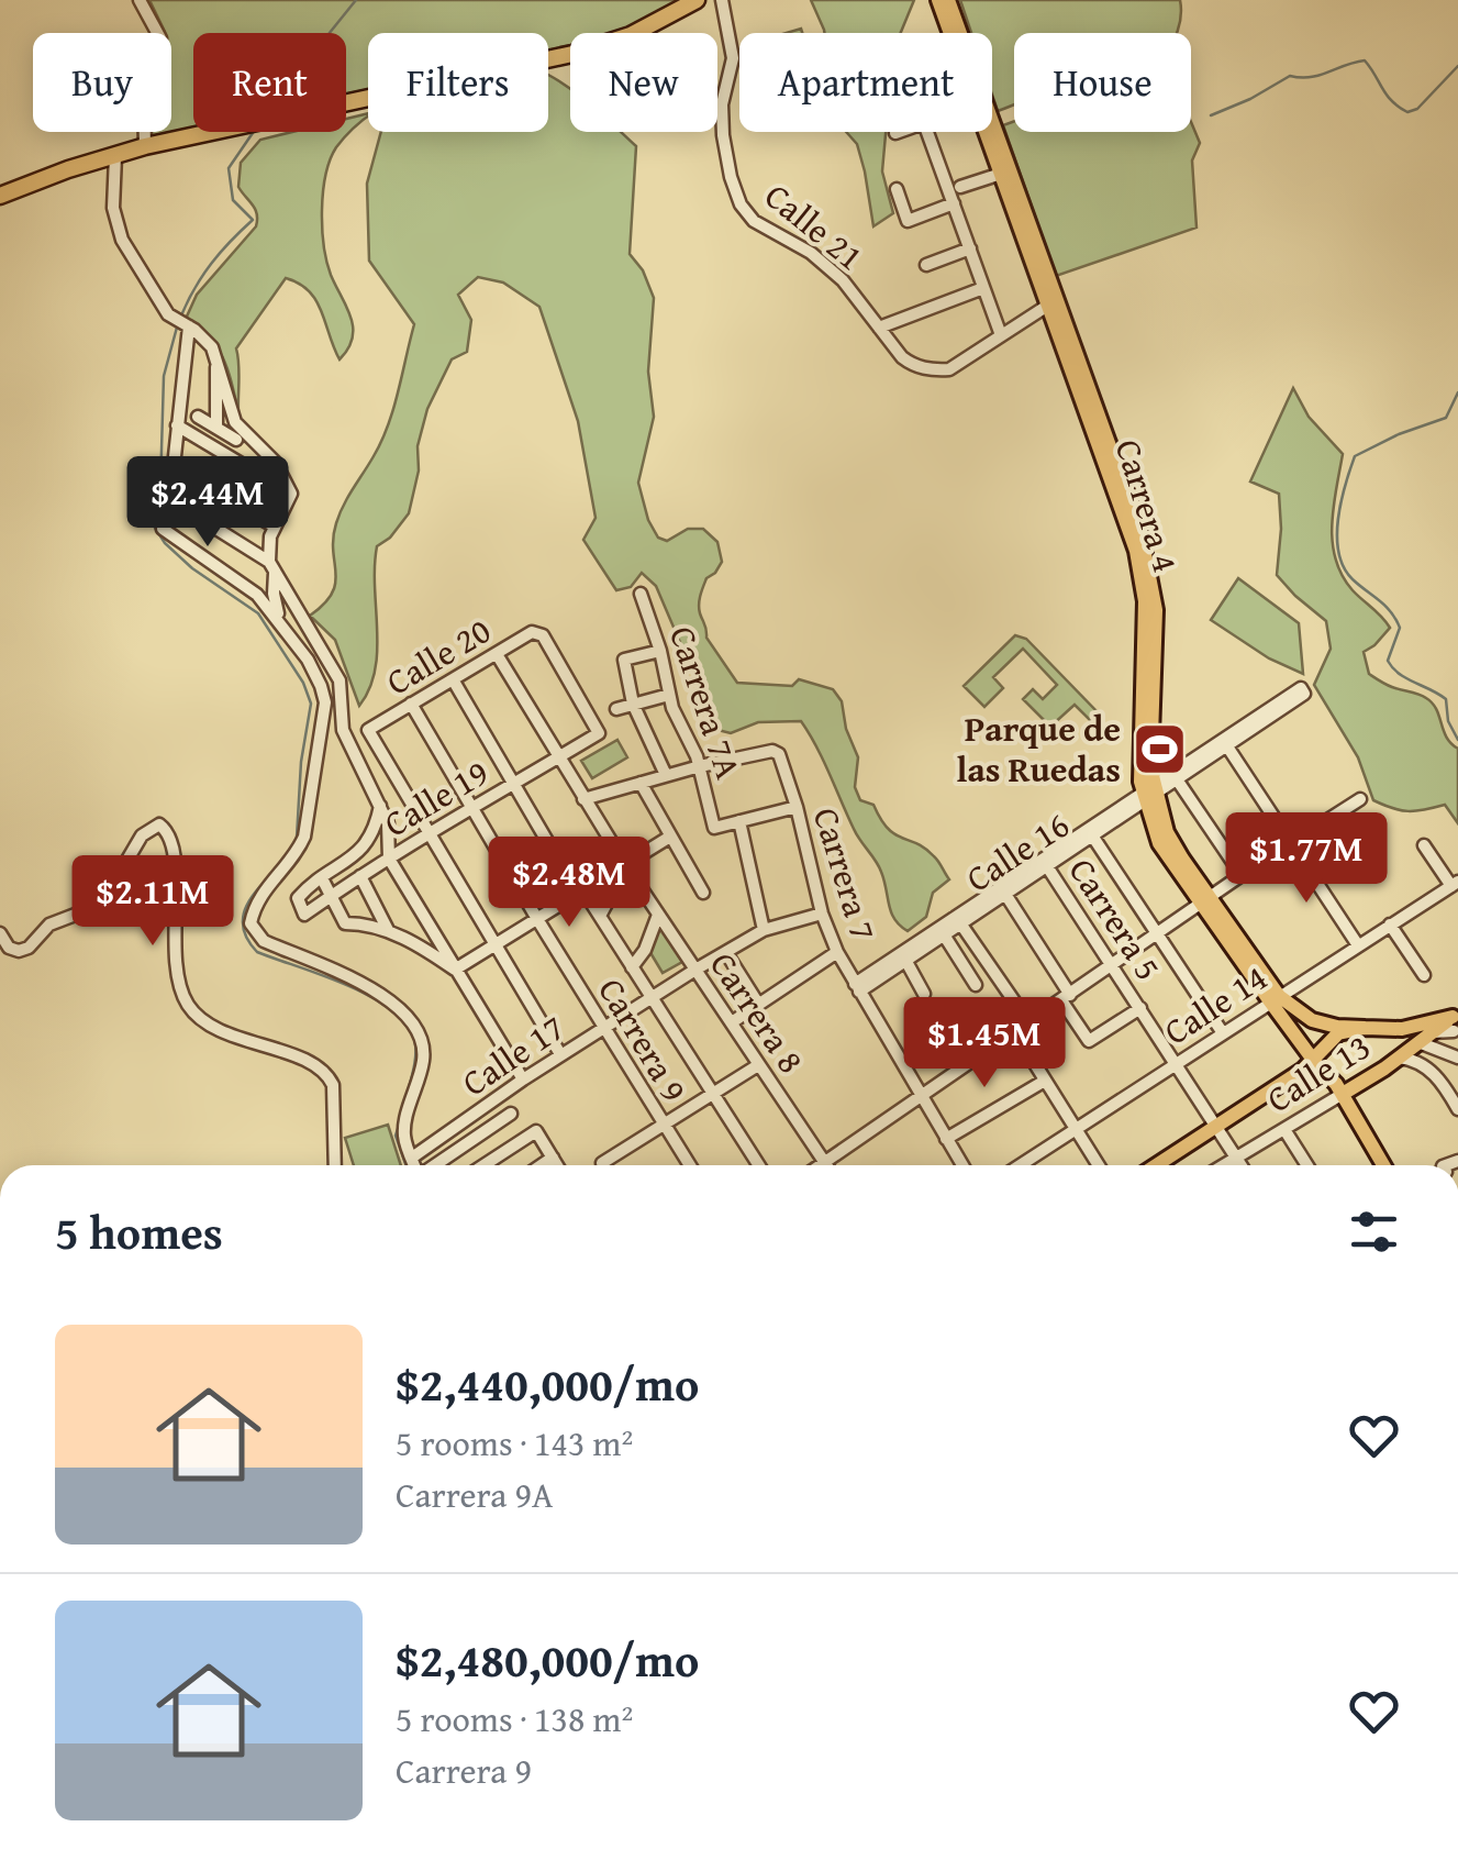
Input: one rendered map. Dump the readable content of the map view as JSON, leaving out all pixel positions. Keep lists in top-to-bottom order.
{
  "streets": {
    "main road": ["Carrera 4", "Calle 13"],
    "street": [
      "Calle 21",
      "Calle 20",
      "Carrera 7A",
      "Calle 19",
      "Calle 16",
      "Carrera 7",
      "Carrera 5",
      "Calle 14",
      "Carrera 8",
      "Carrera 9",
      "Calle 17"
    ]
  },
  "crossings": [
    ["Calle 21", "Carrera 4"],
    ["Carrera 4", "Calle 16"],
    ["Carrera 4", "Calle 14"],
    ["Carrera 4", "Calle 13"],
    ["Calle 20", "Calle 19"],
    ["Calle 20", "Carrera 8"],
    ["Calle 20", "Carrera 9"],
    ["Carrera 7A", "Carrera 7"],
    ["Carrera 7A", "Calle 17"],
    ["Calle 19", "Carrera 8"],
    ["Calle 19", "Carrera 9"],
    ["Calle 16", "Carrera 7"],
    ["Calle 16", "Carrera 5"],
    ["Carrera 7", "Calle 17"],
    ["Carrera 5", "Calle 14"],
    ["Carrera 5", "Calle 13"],
    ["Carrera 8", "Calle 17"],
    ["Carrera 9", "Calle 17"]
  ],
  "places": {
    "sports": ["Parque de las Ruedas"]
  },
  "page": {
    "chip": [
      "Buy",
      "Rent",
      "Filters",
      "New",
      "Apartment",
      "House"
    ],
    "price": [
      "$2.44M",
      "$1.77M",
      "$2.48M",
      "$2.11M",
      "$1.45M"
    ],
    "heading": "5 homes",
    "list": [
      {
        "name": "$2,440,000/mo",
        "note": "5 rooms · 143 m² · Carrera 9A"
      },
      {
        "name": "$2,480,000/mo",
        "note": "5 rooms · 138 m² · Carrera 9"
      }
    ]
  }
}
